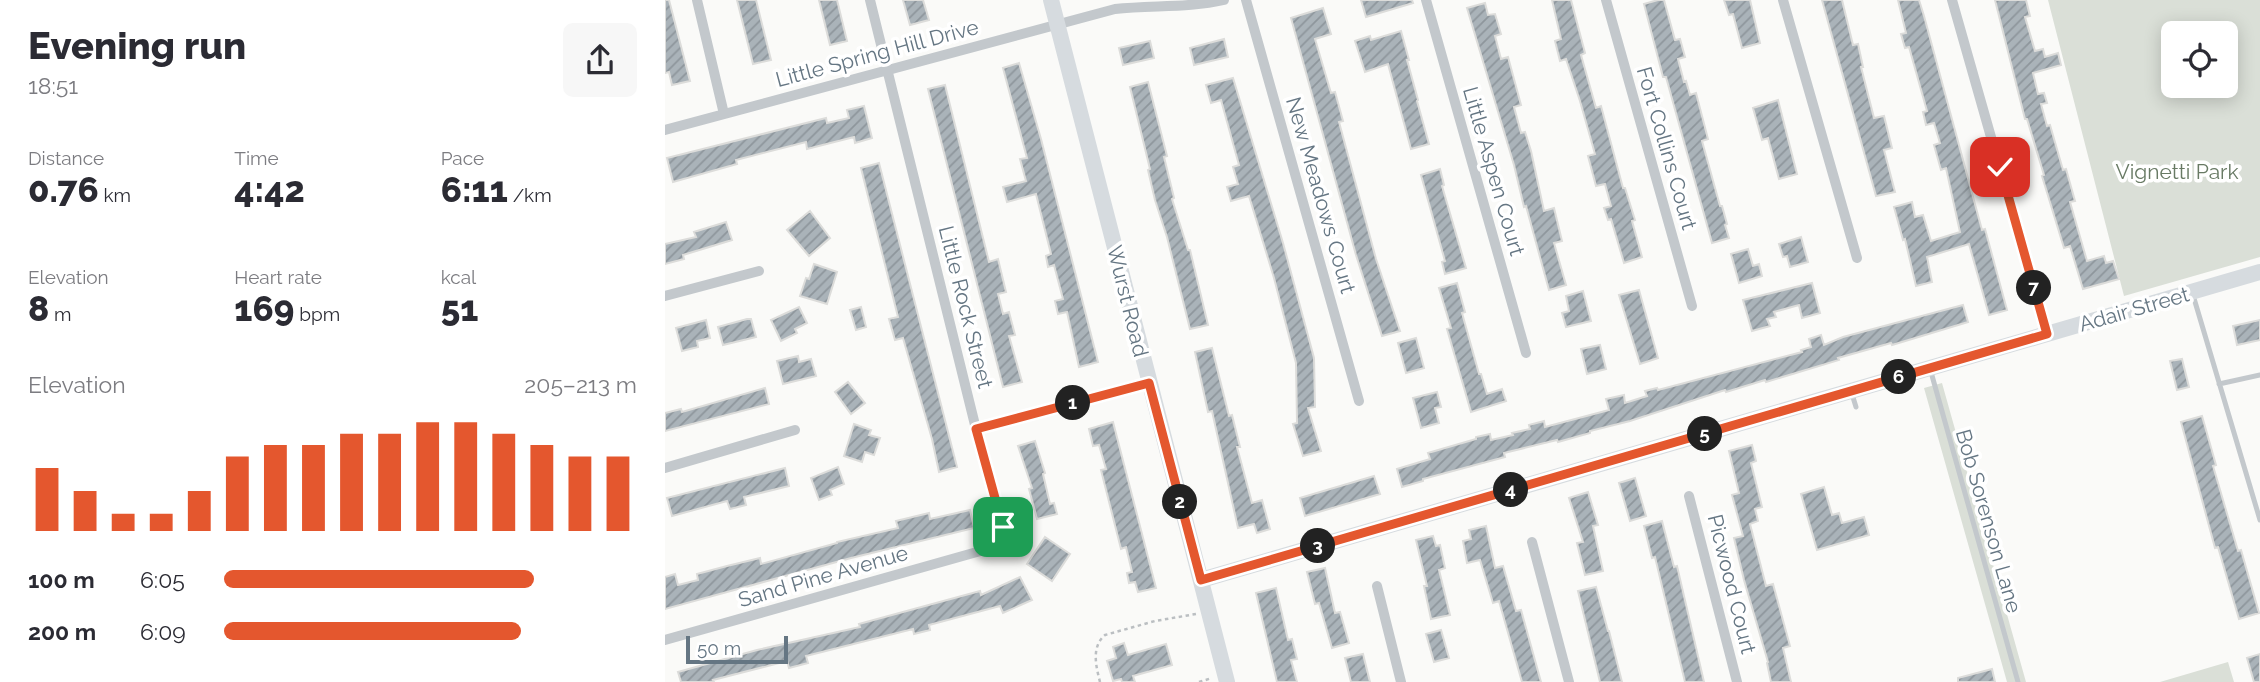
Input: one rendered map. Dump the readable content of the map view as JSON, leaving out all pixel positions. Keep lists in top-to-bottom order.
{
  "streets": {
    "street": [
      "Little Spring Hill Drive",
      "Fort Collins Court",
      "Little Aspen Court",
      "New Meadows Court",
      "Wurst Road",
      "Little Rock Street",
      "Adair Street",
      "Sand Pine Avenue",
      "Picwood Court"
    ],
    "lane": ["Bob Sorenson Lane"]
  },
  "crossings": [
    ["Little Spring Hill Drive", "Wurst Road"],
    ["Little Spring Hill Drive", "Little Rock Street"],
    ["Wurst Road", "Adair Street"],
    ["Little Rock Street", "Sand Pine Avenue"],
    ["Adair Street", "Bob Sorenson Lane"]
  ],
  "parks": ["Vignetti Park"],
  "scale_bar": "50 m",
  "page": {
    "heading": ["Evening run", "18:51"],
    "stats": [
      ["Distance", "0.76 km"],
      ["Time", "4:42"],
      ["Pace", "6:11 /km"],
      ["Elevation", "8 m"],
      ["Heart rate", "169 bpm"],
      ["kcal", "51"]
    ],
    "pins": [
      "7",
      "6",
      "1",
      "5",
      "4",
      "2",
      "3"
    ],
    "chart": ["Elevation", "205–213 m"],
    "list": [
      {
        "name": "100 m",
        "note": "6:05"
      },
      {
        "name": "200 m",
        "note": "6:09"
      }
    ],
    "scale": "50 m"
  }
}
